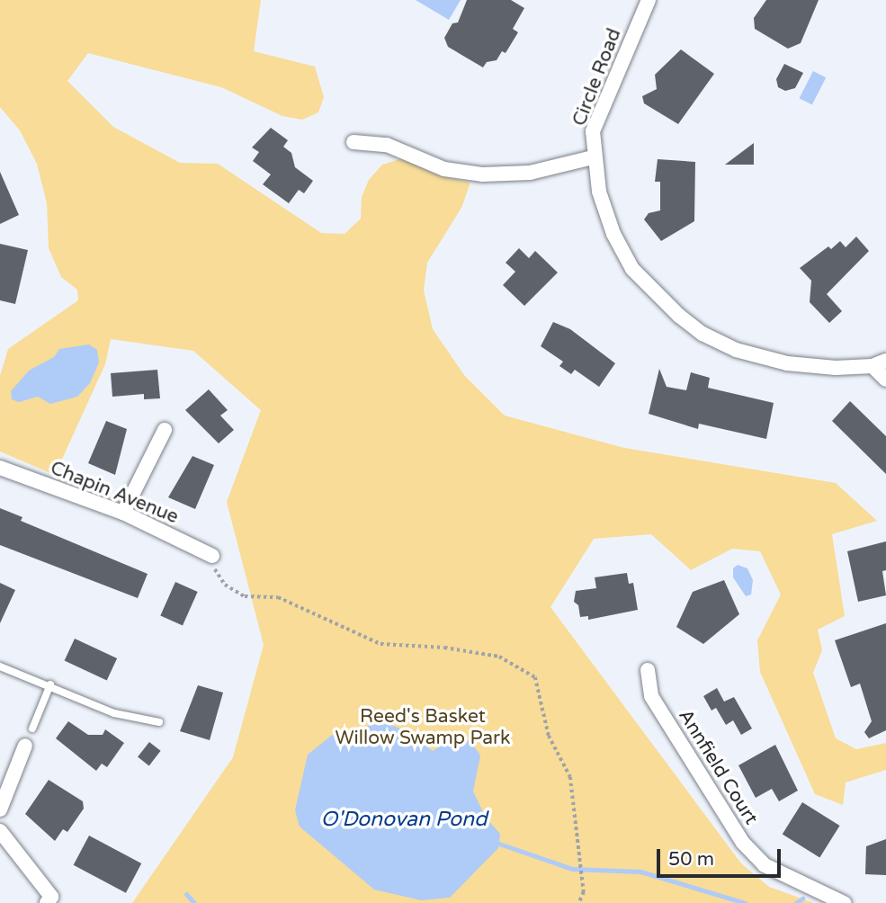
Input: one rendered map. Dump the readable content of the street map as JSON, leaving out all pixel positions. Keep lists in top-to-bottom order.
{
  "streets": {
    "street": ["Circle Road", "Chapin Avenue", "Annfield Court"]
  },
  "water": ["O'Donovan Pond"],
  "parks": ["Reed's Basket Willow Swamp Park"],
  "scale_bar": "50 m"
}
